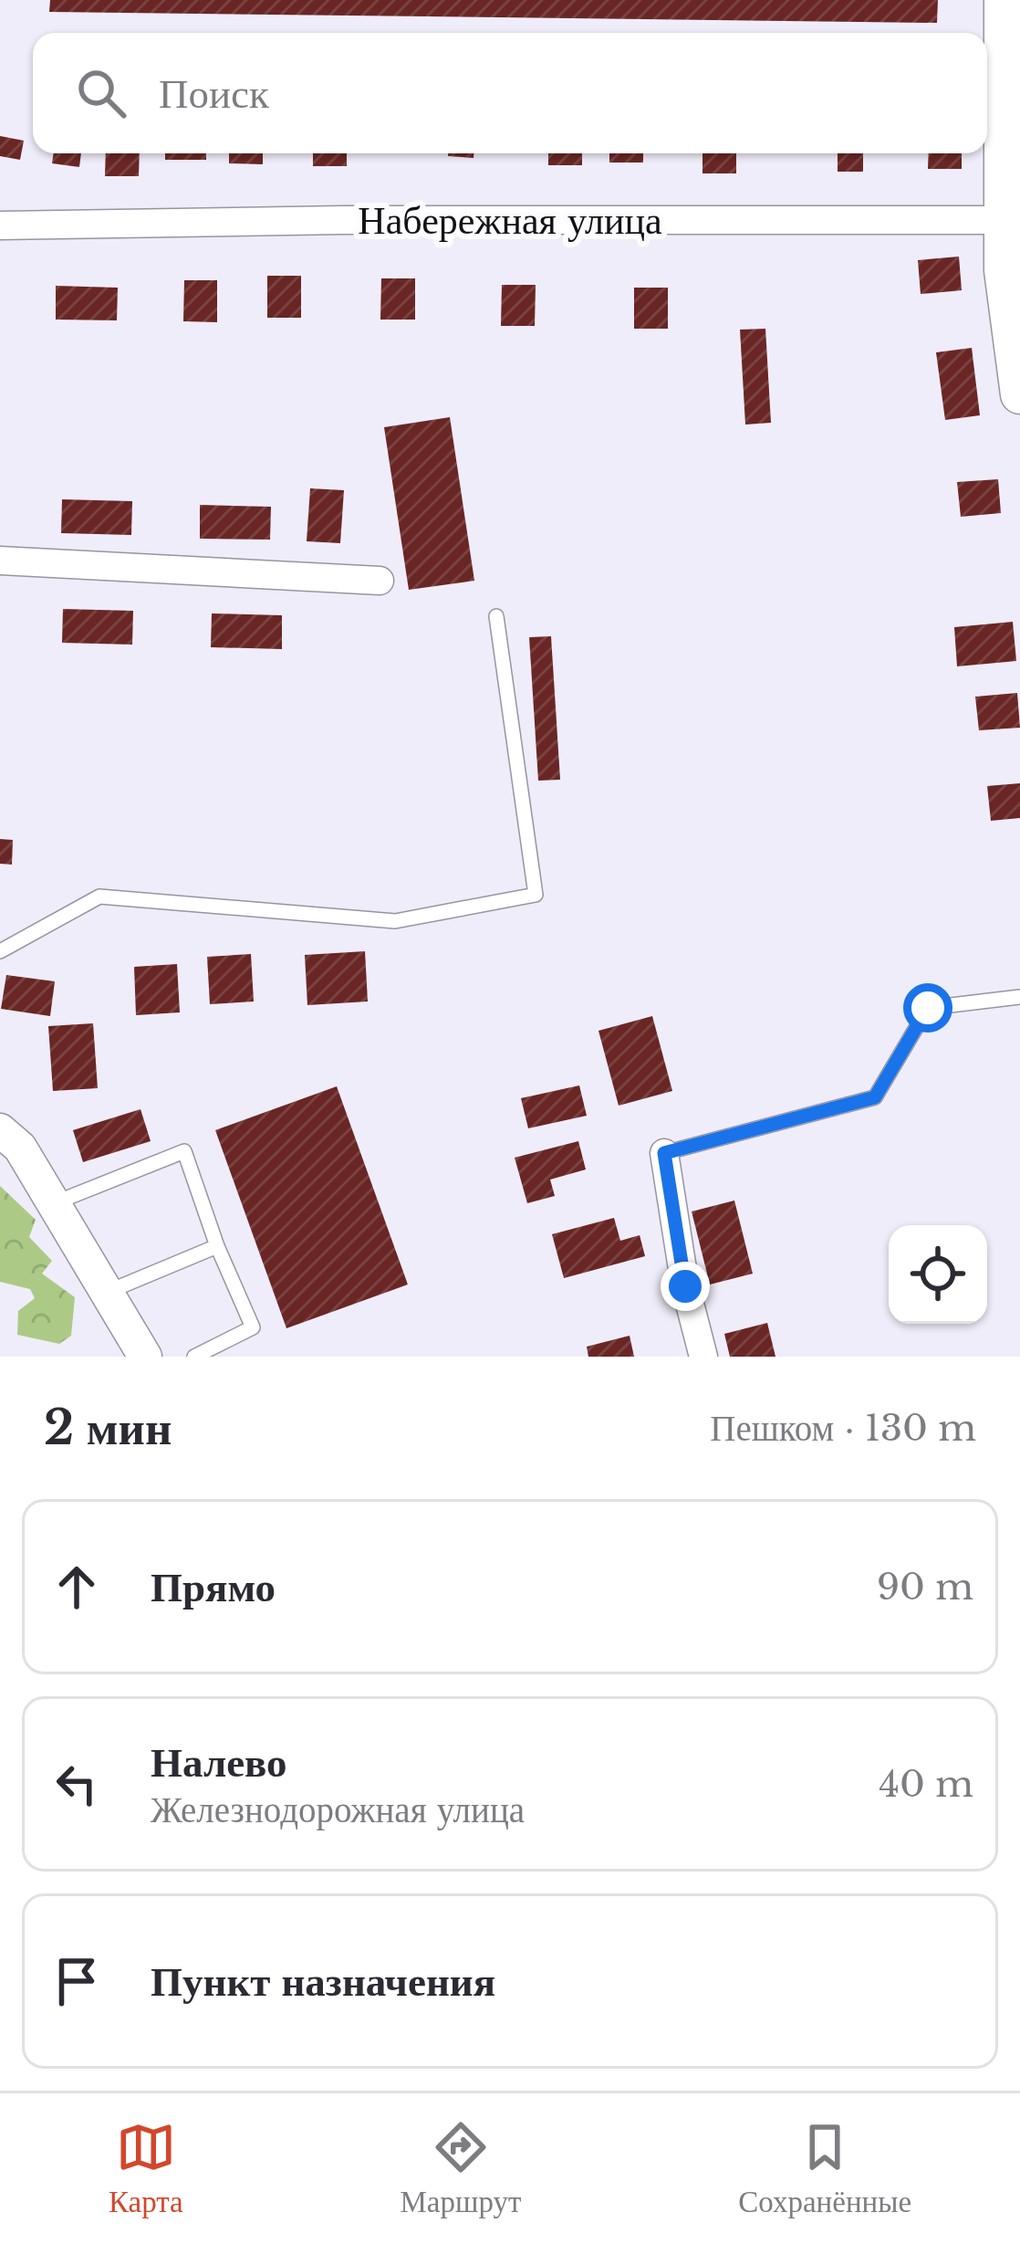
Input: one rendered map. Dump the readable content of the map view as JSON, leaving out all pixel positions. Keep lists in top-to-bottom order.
{
  "streets": {
    "street": ["Набережная улица"]
  },
  "page": {
    "search": "Поиск",
    "heading": ["2 мин", "Пешком · 130 m"],
    "list": [
      ["Прямо", "90 m"],
      ["Налево", "Железнодорожная улица", "40 m"],
      "Пункт назначения"
    ],
    "nav": ["Карта", "Маршрут", "Сохранённые"]
  }
}
